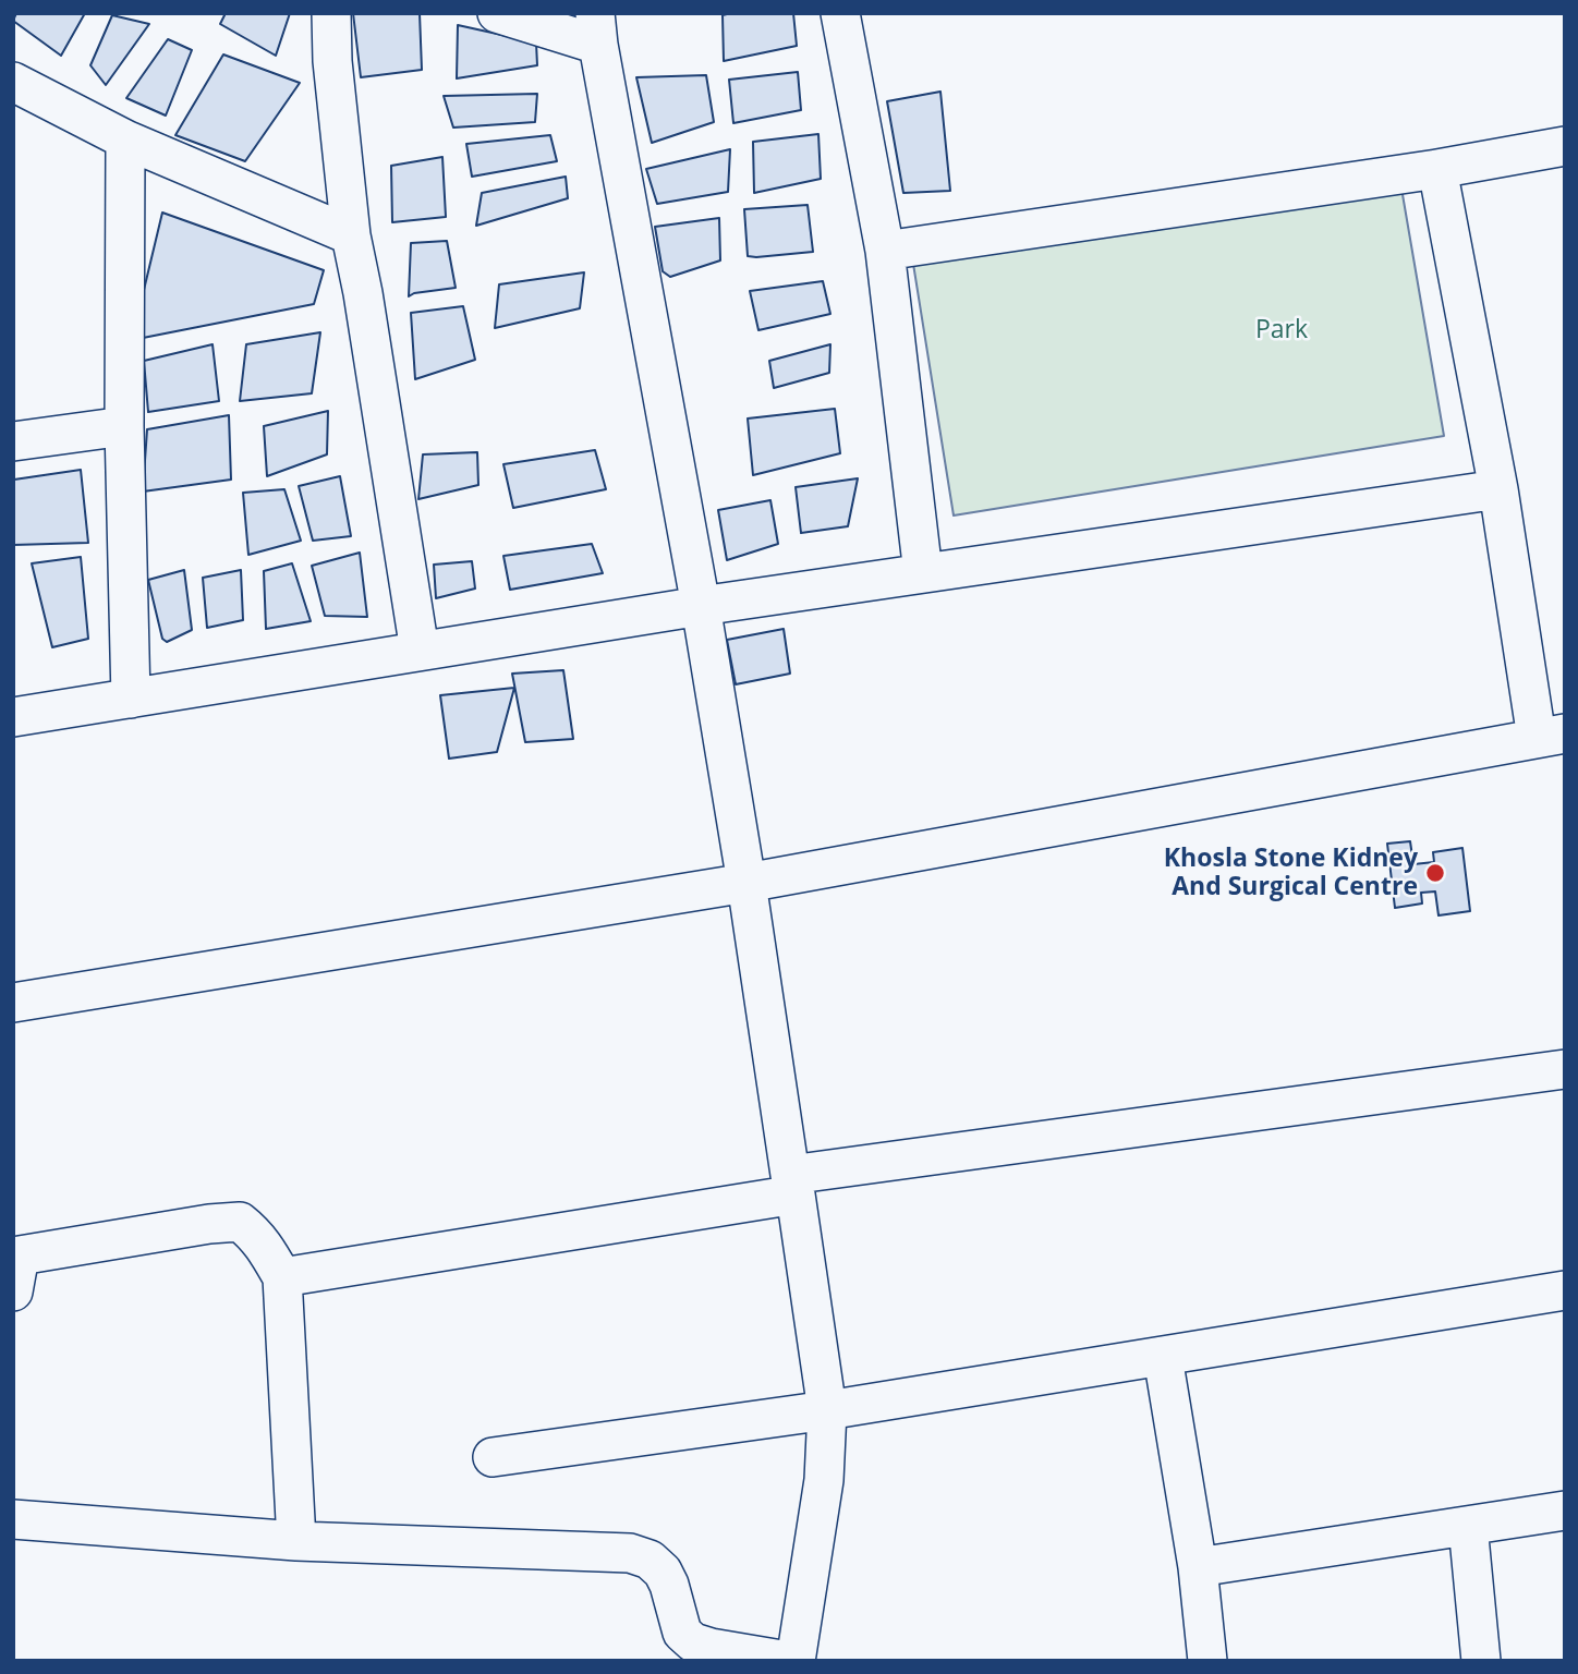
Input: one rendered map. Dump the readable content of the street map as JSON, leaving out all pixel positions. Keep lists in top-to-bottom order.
{
  "parks": ["Park"],
  "places": ["Khosla Stone Kidney And Surgical Centre"]
}
